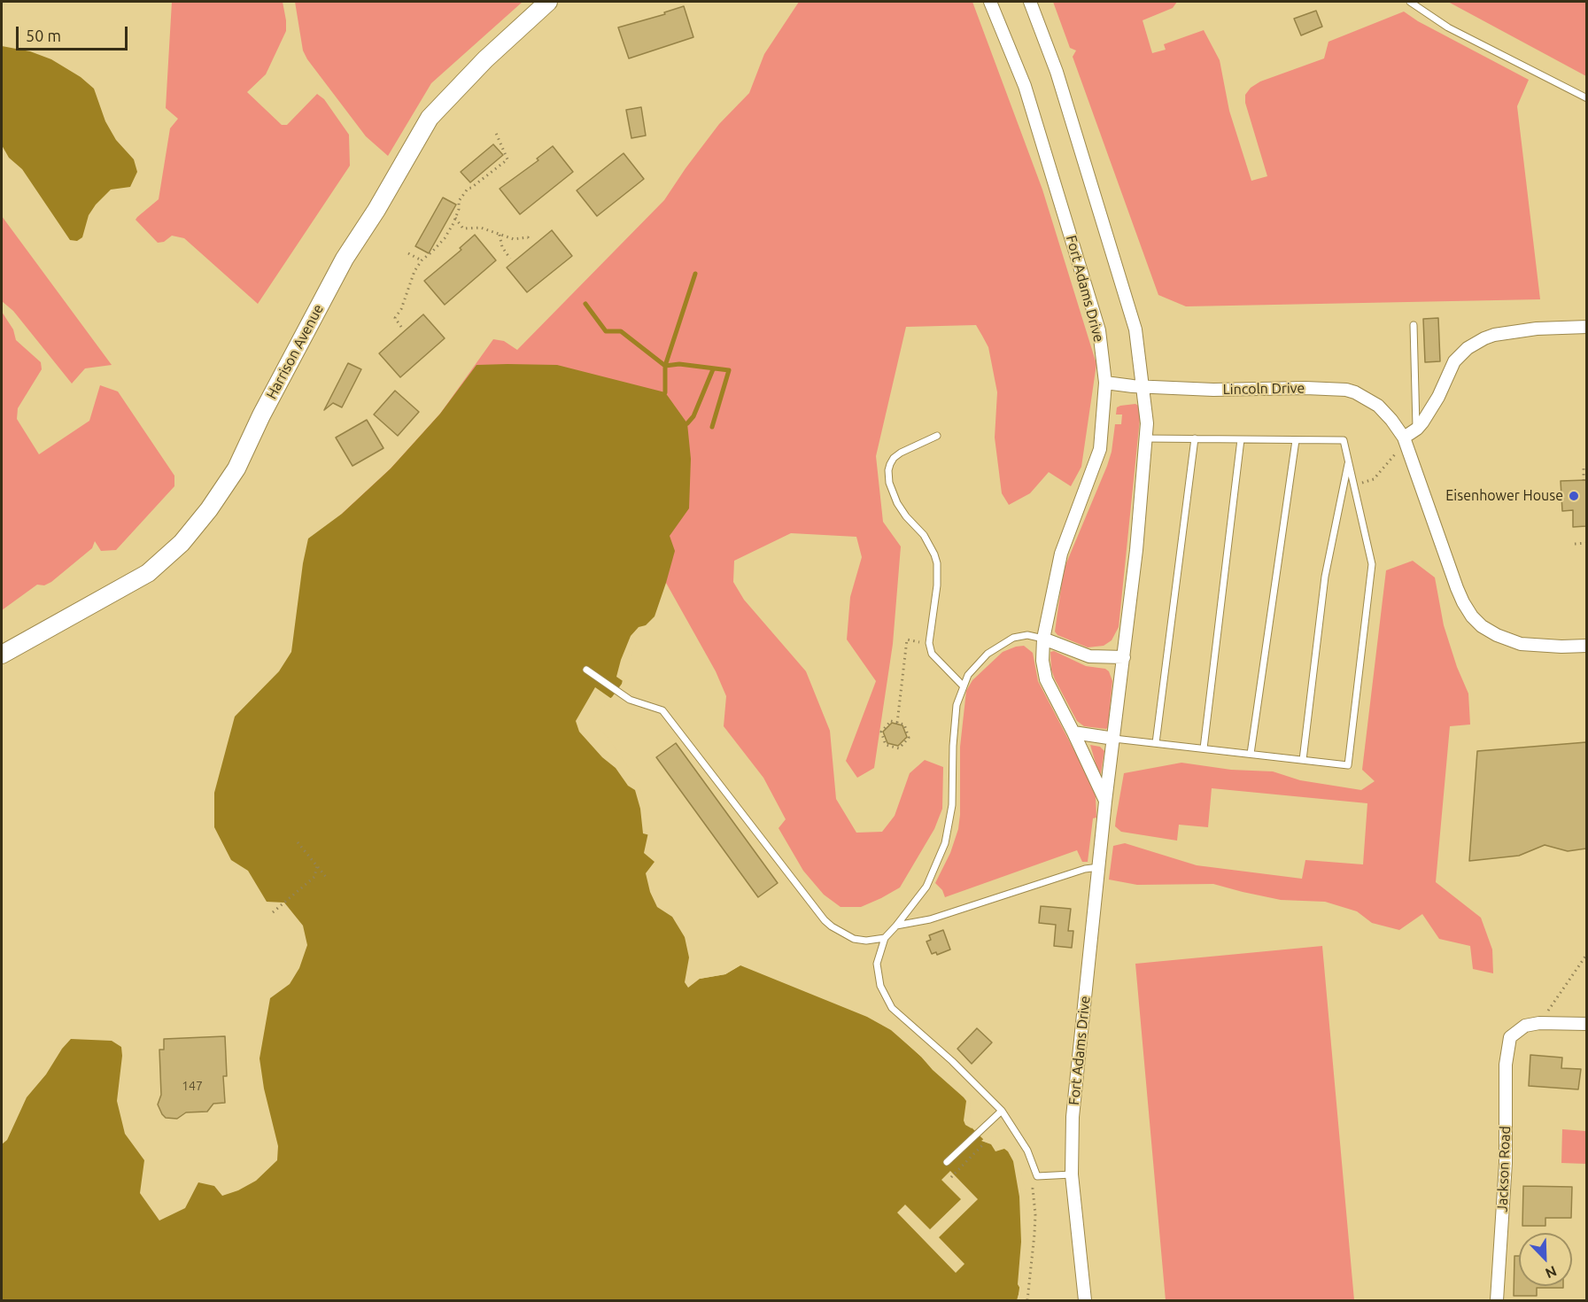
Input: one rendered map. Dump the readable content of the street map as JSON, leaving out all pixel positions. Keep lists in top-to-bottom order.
{
  "streets": {
    "main road": ["Harrison Avenue"],
    "street": ["Fort Adams Drive", "Lincoln Drive", "Jackson Road"]
  },
  "crossings": [
    ["Fort Adams Drive", "Lincoln Drive"]
  ],
  "places": ["Eisenhower House"],
  "house_numbers": ["147"],
  "scale_bar": "50 m",
  "north": "bottom right"
}
